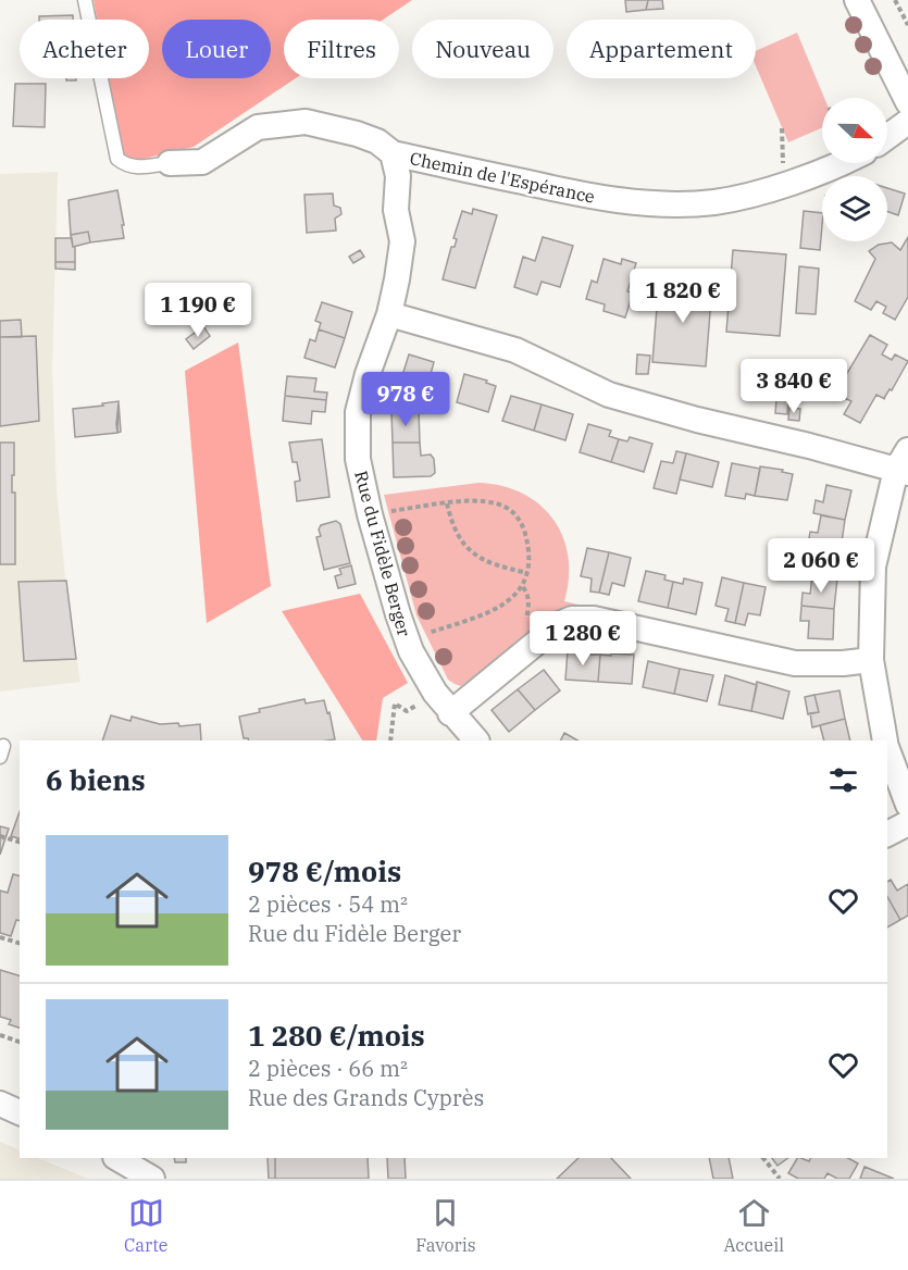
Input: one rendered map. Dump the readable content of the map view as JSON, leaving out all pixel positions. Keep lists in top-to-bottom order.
{
  "streets": {
    "street": ["Chemin de l'Espérance", "Rue du Fidèle Berger"]
  },
  "crossings": [
    ["Chemin de l'Espérance", "Rue du Fidèle Berger"]
  ],
  "north": "right",
  "page": {
    "chip": [
      "Acheter",
      "Louer",
      "Filtres",
      "Nouveau",
      "Appartement"
    ],
    "price": [
      "1 820 €",
      "1 190 €",
      "3 840 €",
      "978 €",
      "2 060 €",
      "1 280 €"
    ],
    "heading": "6 biens",
    "list": [
      {
        "name": "978 €/mois",
        "note": "2 pièces · 54 m² · Rue du Fidèle Berger"
      },
      {
        "name": "1 280 €/mois",
        "note": "2 pièces · 66 m² · Rue des Grands Cyprès"
      }
    ],
    "tabs": ["Carte", "Favoris", "Accueil"]
  }
}
